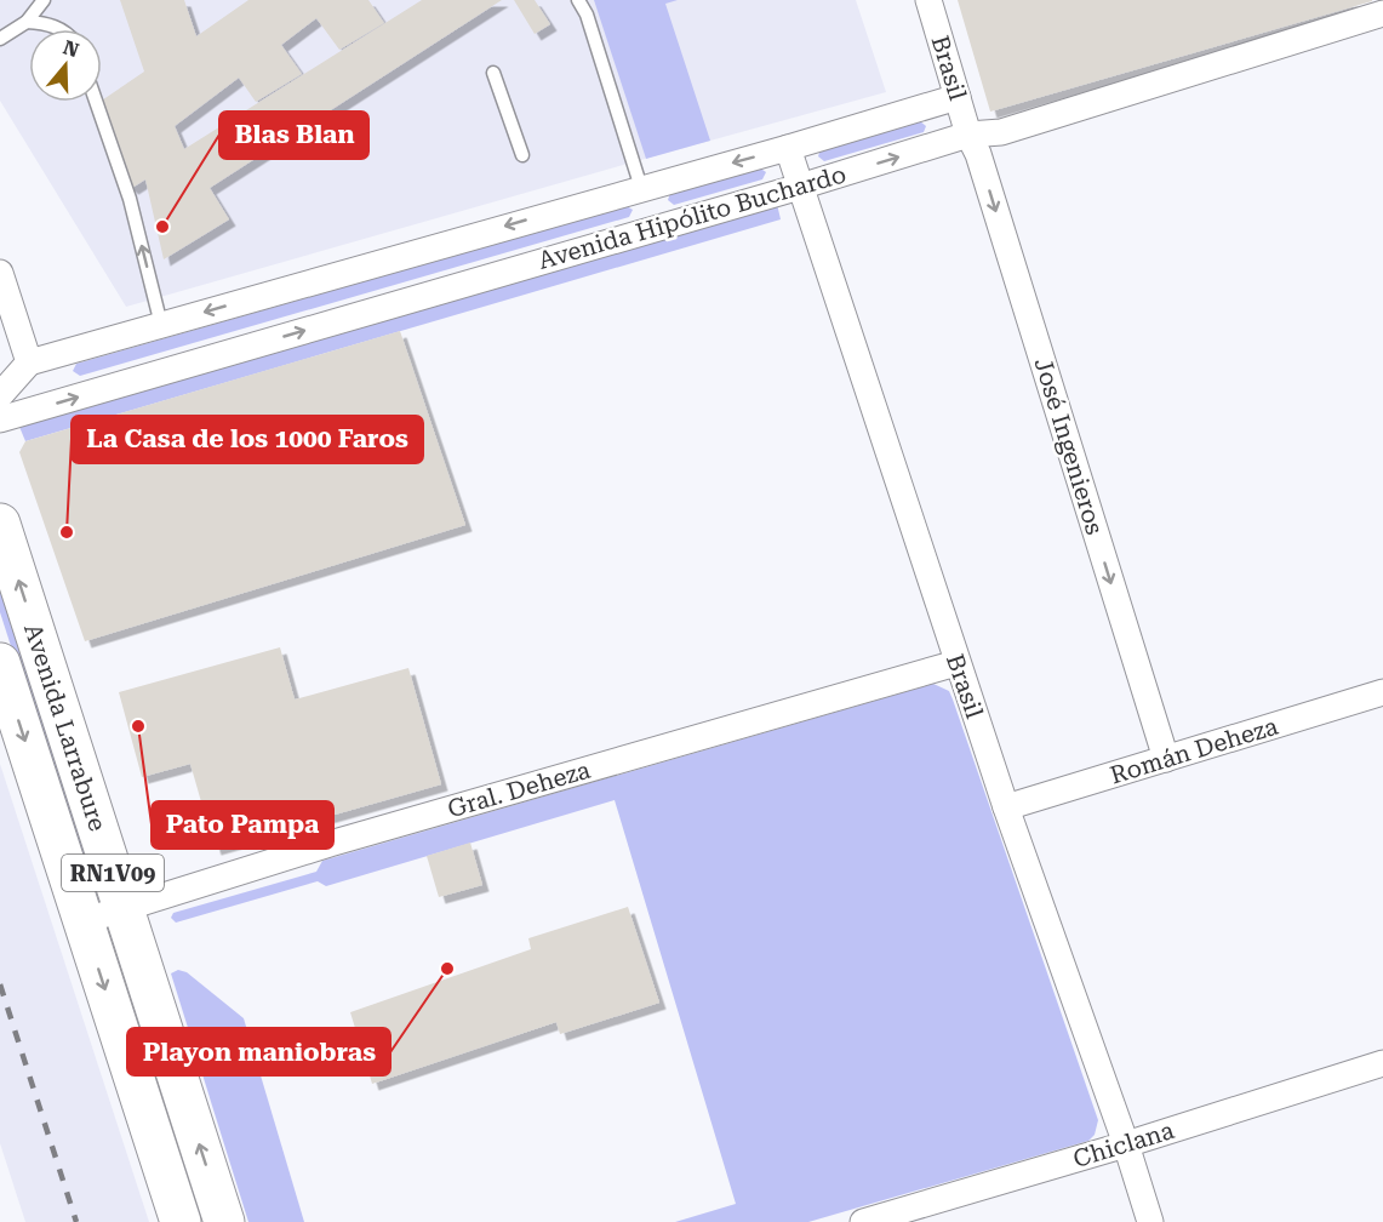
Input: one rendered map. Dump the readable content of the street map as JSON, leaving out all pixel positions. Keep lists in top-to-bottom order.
{
  "streets": {
    "main road": ["Avenida Larrabure", "RN1V09"],
    "street": [
      "Brasil",
      "Avenida Hipólito Buchardo",
      "José Ingenieros",
      "Román Deheza",
      "Gral. Deheza",
      "Chiclana"
    ]
  },
  "crossings": [
    ["Brasil", "Avenida Hipólito Buchardo"],
    ["Brasil", "José Ingenieros"],
    ["Brasil", "Román Deheza"],
    ["Brasil", "Gral. Deheza"],
    ["Brasil", "Chiclana"],
    ["Avenida Hipólito Buchardo", "José Ingenieros"],
    ["José Ingenieros", "Román Deheza"],
    ["Avenida Larrabure", "Gral. Deheza"]
  ],
  "one_way": ["José Ingenieros"],
  "places": [
    "Blas Blan",
    "La Casa de los 1000 Faros",
    "Pato Pampa",
    "Playon maniobras"
  ],
  "north": "top"
}
